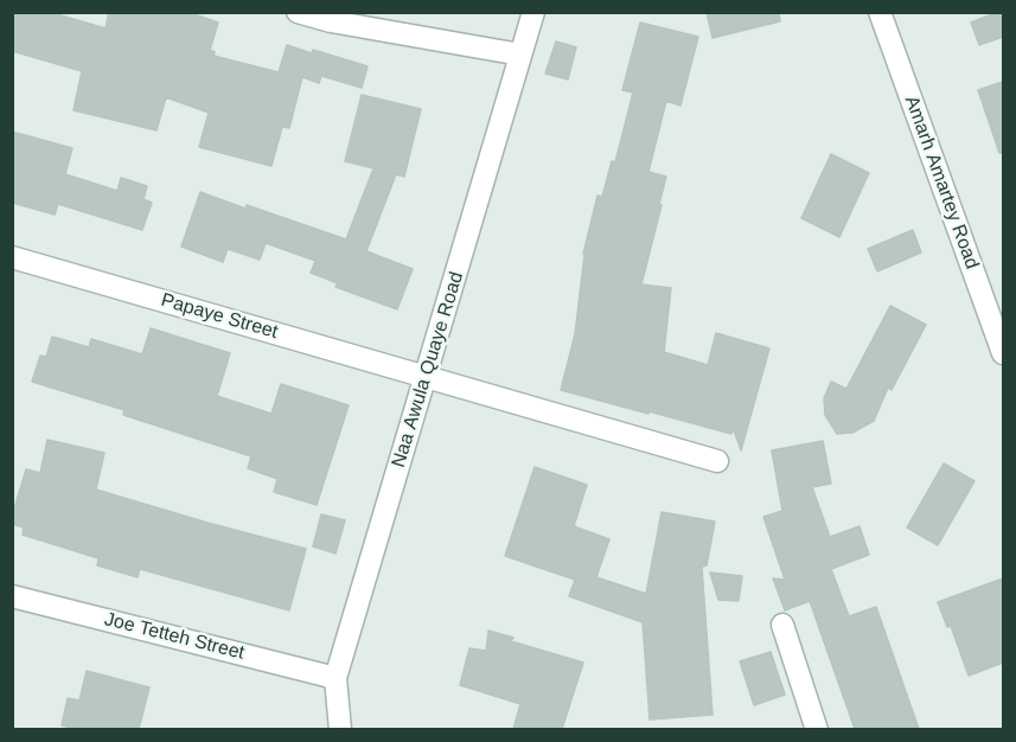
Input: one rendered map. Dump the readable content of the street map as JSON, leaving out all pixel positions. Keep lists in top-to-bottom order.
{
  "streets": {
    "street": [
      "Amarh Amartey Road",
      "Papaye Street",
      "Naa Awula Quaye Road",
      "Joe Tetteh Street"
    ]
  },
  "crossings": [
    ["Papaye Street", "Naa Awula Quaye Road"],
    ["Naa Awula Quaye Road", "Joe Tetteh Street"]
  ]
}
